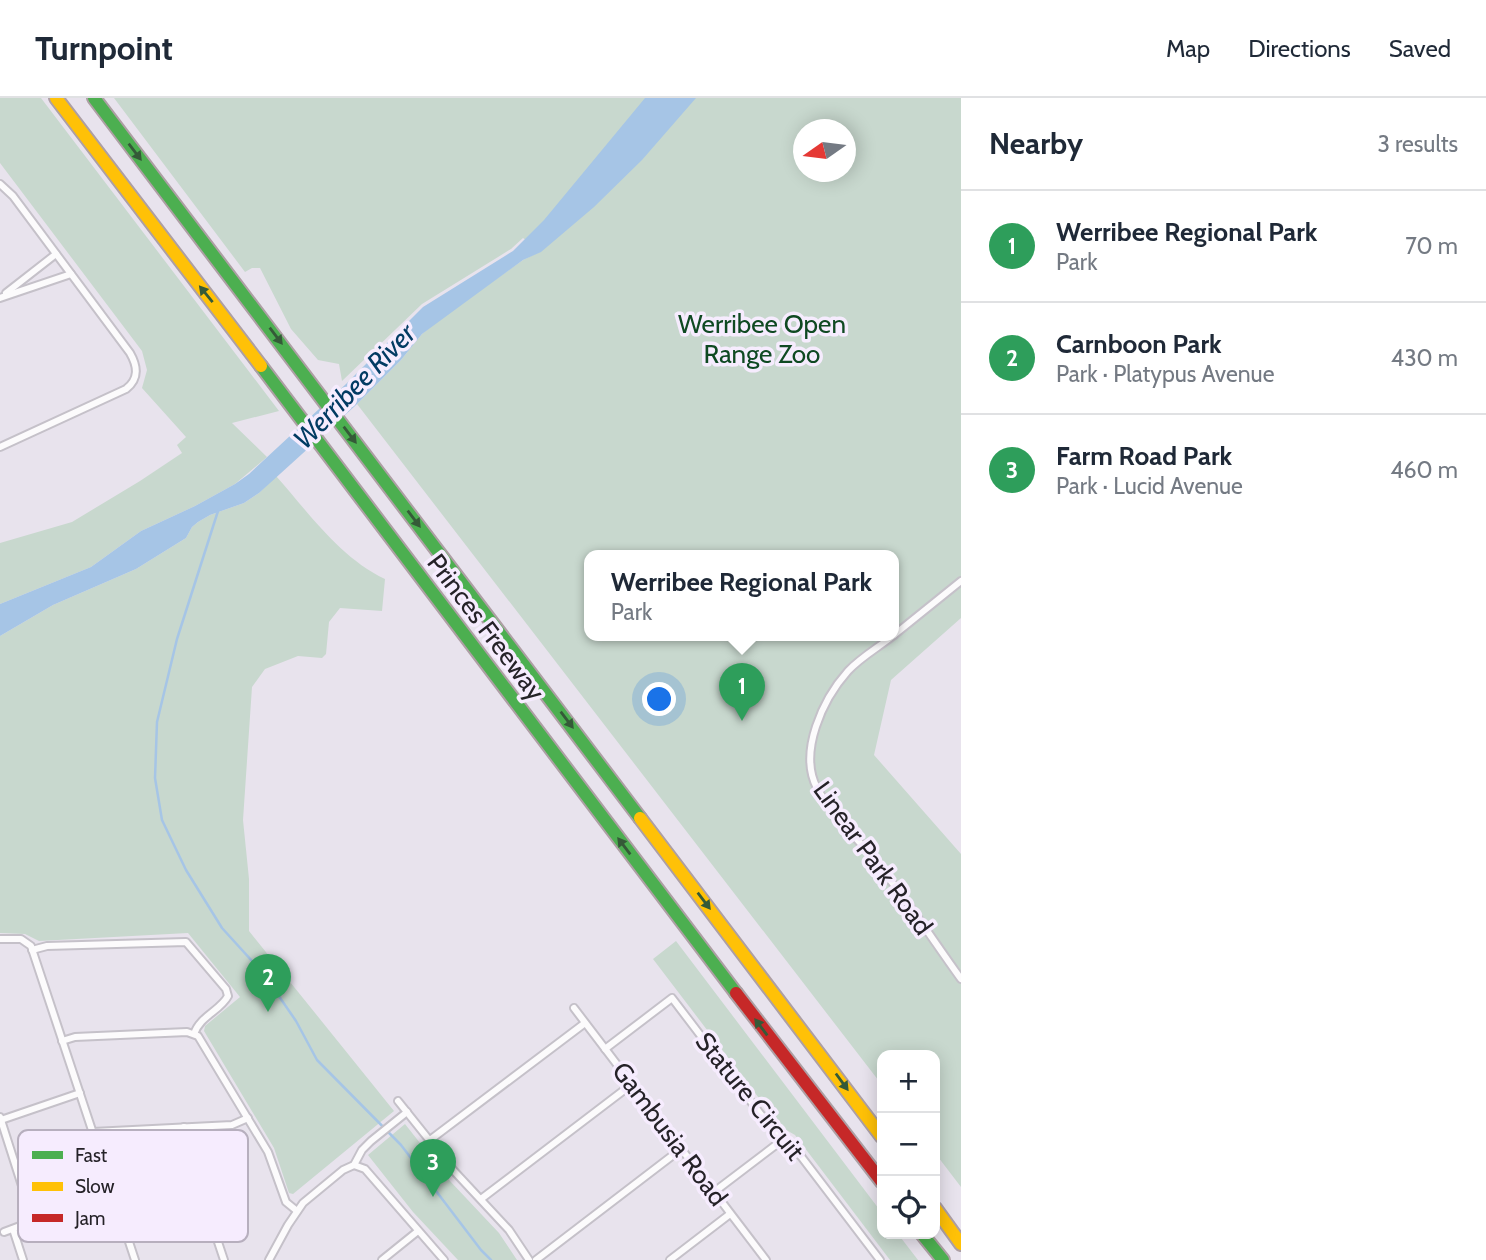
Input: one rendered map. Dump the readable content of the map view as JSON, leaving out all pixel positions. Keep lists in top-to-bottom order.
{
  "streets": {
    "highway": ["Princes Freeway"],
    "street": ["Linear Park Road", "Stature Circuit", "Gambusia Road"]
  },
  "crossings": [
    ["Stature Circuit", "Gambusia Road"]
  ],
  "water": ["Werribee River"],
  "parks": ["Werribee Open Range Zoo"],
  "legend": ["Fast", "Slow", "Jam"],
  "north": "left",
  "page": {
    "header": "Turnpoint",
    "nav": ["Map", "Directions", "Saved"],
    "heading": ["Nearby", "3 results"],
    "list": [
      {
        "mark": "1",
        "name": "Werribee Regional Park",
        "note": "Park",
        "value": "70 m"
      },
      {
        "mark": "2",
        "name": "Carnboon Park",
        "note": "Park · Platypus Avenue",
        "value": "430 m"
      },
      {
        "mark": "3",
        "name": "Farm Road Park",
        "note": "Park · Lucid Avenue",
        "value": "460 m"
      }
    ],
    "popup": ["Werribee Regional Park", "Park"],
    "pins": ["1", "2", "3"],
    "map_buttons": ["+", "−"]
  }
}
